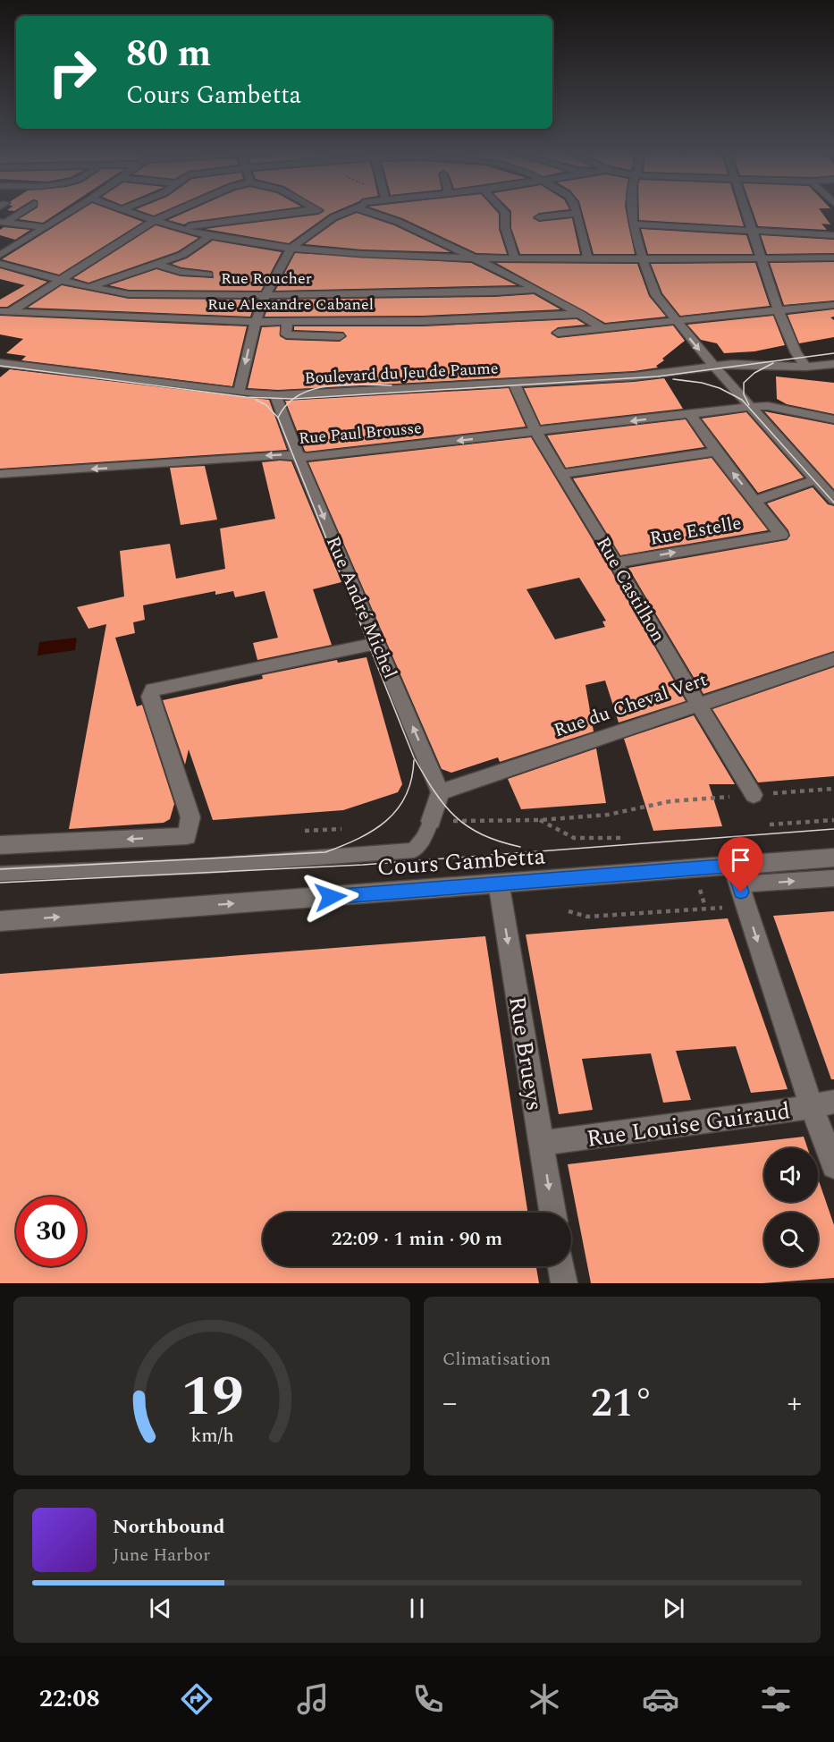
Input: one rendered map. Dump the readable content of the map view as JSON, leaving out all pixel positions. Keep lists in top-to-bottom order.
{
  "streets": {
    "street": [
      "Rue Roucher",
      "Rue Alexandre Cabanel",
      "Boulevard du Jeu de Paume",
      "Rue Paul Brousse",
      "Rue Estelle",
      "Rue Castilhon",
      "Rue André Michel",
      "Rue du Cheval Vert",
      "Cours Gambetta",
      "Rue Brueys",
      "Rue Louise Guiraud"
    ]
  },
  "crossings": [
    ["Boulevard du Jeu de Paume", "Rue Castilhon"],
    ["Boulevard du Jeu de Paume", "Rue André Michel"],
    ["Rue Paul Brousse", "Rue Castilhon"],
    ["Rue Paul Brousse", "Rue André Michel"],
    ["Rue Estelle", "Rue Castilhon"],
    ["Rue Castilhon", "Rue du Cheval Vert"],
    ["Rue André Michel", "Rue du Cheval Vert"],
    ["Cours Gambetta", "Rue Brueys"],
    ["Rue Brueys", "Rue Louise Guiraud"]
  ],
  "one_way": ["Rue Brueys"],
  "page": {
    "turn": ["80 m", "Cours Gambetta"],
    "limit": "30",
    "trip": "22:09 · 1 min · 90 m",
    "tile": "Climatisation",
    "heat": ["−", "21°", "+"],
    "song": ["Northbound", "June Harbor"],
    "tabs": "22:08",
    "gauge": ["19", "km/h"]
  }
}
